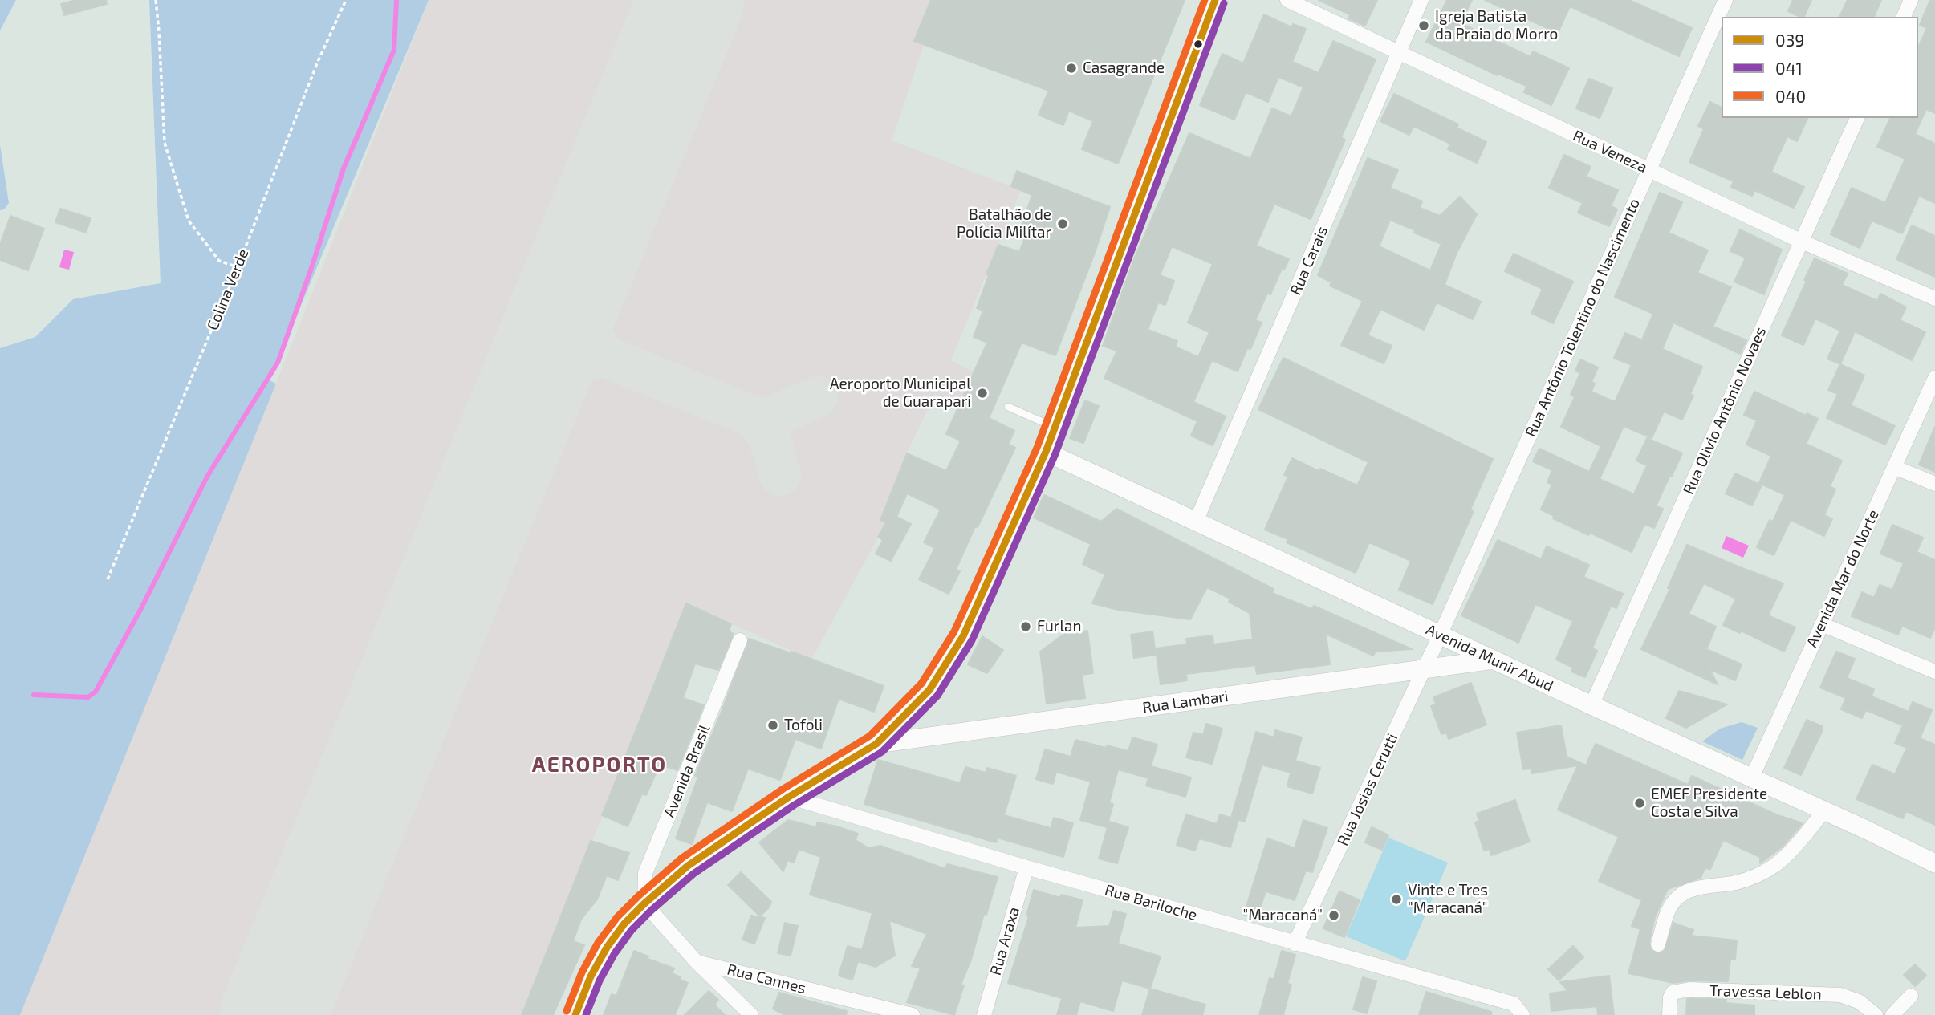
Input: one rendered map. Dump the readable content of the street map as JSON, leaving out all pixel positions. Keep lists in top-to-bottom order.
{
  "streets": {
    "street": [
      "Rua Veneza",
      "Rua Carais",
      "Rua Antônio Tolentino do Nascimento",
      "Rua Olivio Antônio Novaes",
      "Avenida Mar do Norte",
      "Avenida Munir Abud",
      "Rua Lambari",
      "Avenida Brasil",
      "Rua Josias Cerutti",
      "Rua Bariloche",
      "Rua Araxa",
      "Rua Cannes",
      "Travessa Leblon"
    ],
    "path": ["Colina Verde"]
  },
  "crossings": [
    ["Rua Veneza", "Rua Carais"],
    ["Rua Veneza", "Rua Antônio Tolentino do Nascimento"],
    ["Rua Veneza", "Rua Olivio Antônio Novaes"],
    ["Rua Carais", "Avenida Munir Abud"],
    ["Rua Antônio Tolentino do Nascimento", "Avenida Munir Abud"],
    ["Rua Antônio Tolentino do Nascimento", "Rua Josias Cerutti"],
    ["Rua Olivio Antônio Novaes", "Avenida Munir Abud"],
    ["Avenida Mar do Norte", "Avenida Munir Abud"],
    ["Avenida Munir Abud", "Rua Lambari"],
    ["Avenida Munir Abud", "Rua Josias Cerutti"],
    ["Rua Lambari", "Rua Josias Cerutti"],
    ["Rua Josias Cerutti", "Rua Bariloche"],
    ["Rua Bariloche", "Rua Araxa"]
  ],
  "districts": ["AEROPORTO"],
  "places": [
    "Igreja Batista da Praia do Morro",
    "Casagrande",
    "Batalhão de Polícia Milítar",
    "Aeroporto Municipal de Guarapari",
    "Furlan",
    "Tofoli",
    "EMEF Presidente Costa e Silva",
    "Vinte e Tres \"Maracaná\"",
    "\"Maracaná\""
  ],
  "lines": ["transit line 039", "transit line 040", "transit line 041"],
  "legend": ["039", "041", "040"]
}
